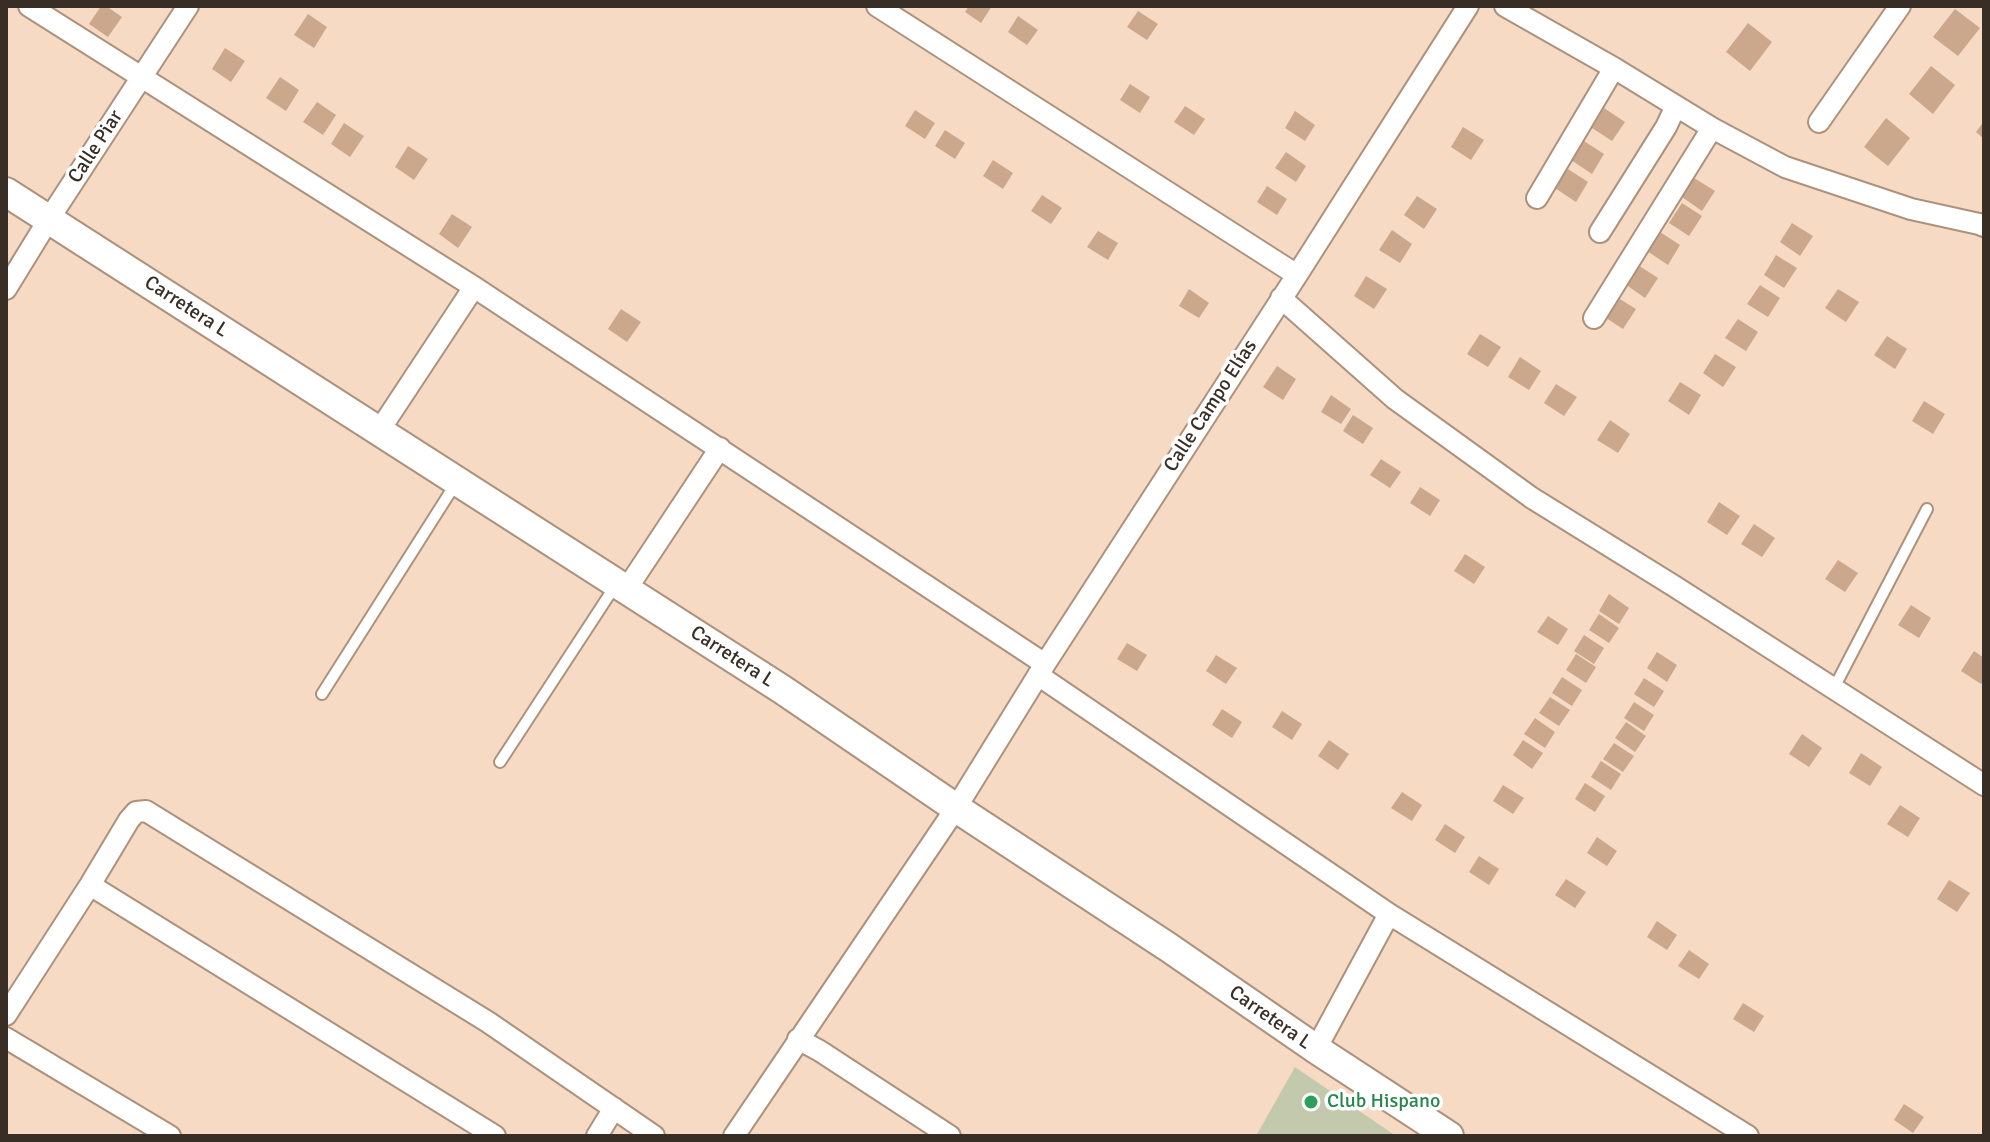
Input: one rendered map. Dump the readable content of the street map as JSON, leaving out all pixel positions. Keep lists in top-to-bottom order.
{
  "streets": {
    "street": ["Calle Piar", "Carretera L", "Calle Campo Elías"]
  },
  "crossings": [
    ["Calle Piar", "Carretera L"],
    ["Carretera L", "Calle Campo Elías"]
  ],
  "places": ["Club Hispano"]
}
